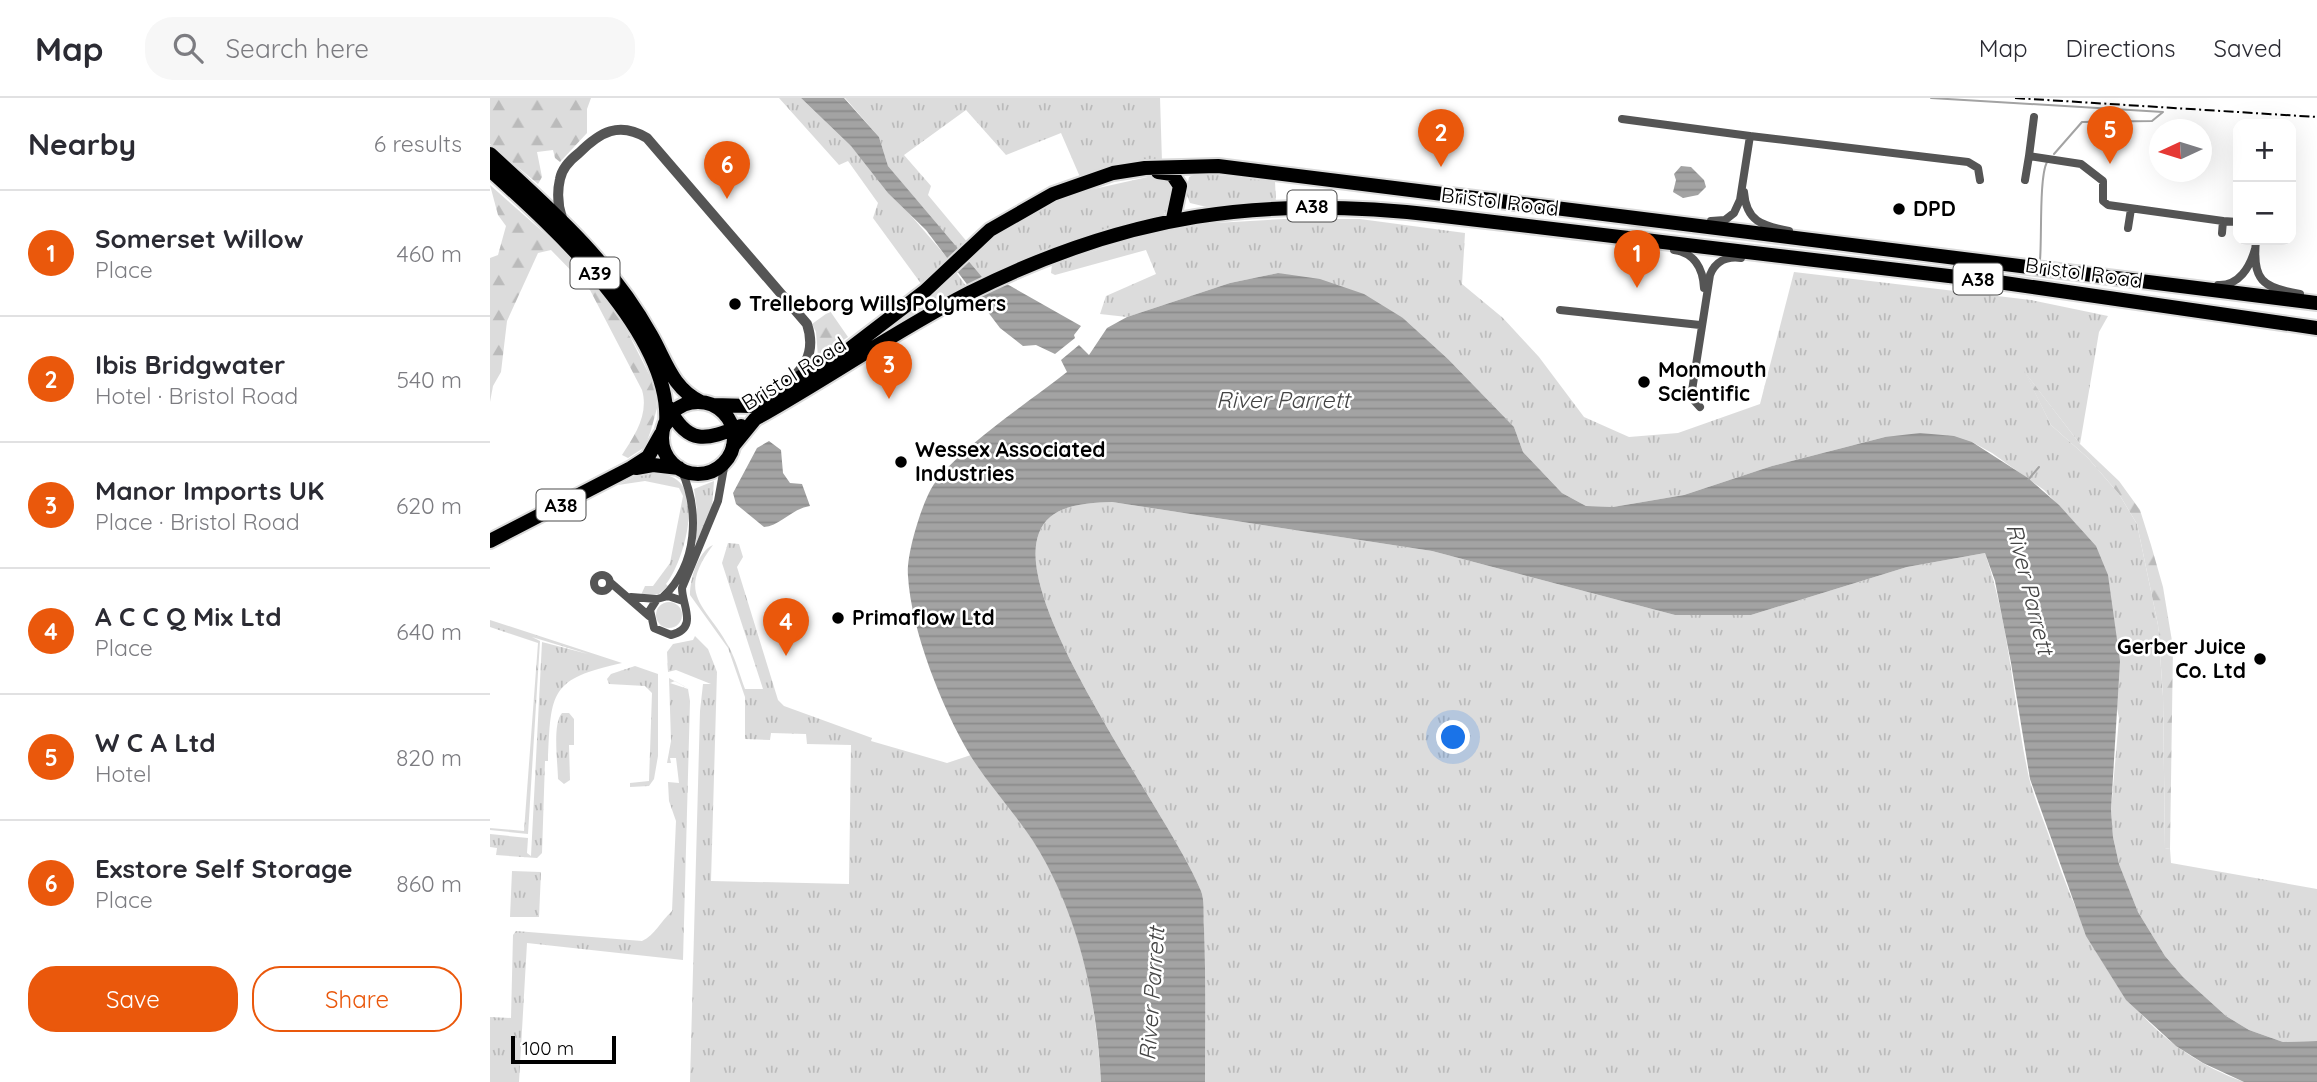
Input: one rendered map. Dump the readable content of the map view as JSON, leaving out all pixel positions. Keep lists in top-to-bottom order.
{
  "streets": {
    "main road": ["Bristol Road", "A38", "A39"]
  },
  "crossings": [
    ["Bristol Road", "A38"],
    ["Bristol Road", "A39"],
    ["A38", "A39"]
  ],
  "water": ["River Parrett"],
  "places": [
    "DPD",
    "Trelleborg Wills Polymers",
    "Monmouth Scientific",
    "Wessex Associated Industries",
    "Primaflow Ltd",
    "Gerber Juice Co. Ltd"
  ],
  "scale_bar": "100 m",
  "north": "left",
  "page": {
    "header": "Map",
    "search": "Search here",
    "nav": ["Map", "Directions", "Saved"],
    "heading": ["Nearby", "6 results"],
    "pins": [
      "5",
      "2",
      "6",
      "1",
      "3",
      "4"
    ],
    "map_buttons": ["+", "−"],
    "list": [
      {
        "mark": "1",
        "name": "Somerset Willow",
        "note": "Place",
        "value": "460 m"
      },
      {
        "mark": "2",
        "name": "Ibis Bridgwater",
        "note": "Hotel · Bristol Road",
        "value": "540 m"
      },
      {
        "mark": "3",
        "name": "Manor Imports UK",
        "note": "Place · Bristol Road",
        "value": "620 m"
      },
      {
        "mark": "4",
        "name": "A C C Q Mix Ltd",
        "note": "Place",
        "value": "640 m"
      },
      {
        "mark": "5",
        "name": "W C A Ltd",
        "note": "Hotel",
        "value": "820 m"
      },
      {
        "mark": "6",
        "name": "Exstore Self Storage",
        "note": "Place",
        "value": "860 m"
      }
    ],
    "buttons": ["Save", "Share"],
    "scale": "100 m"
  }
}
